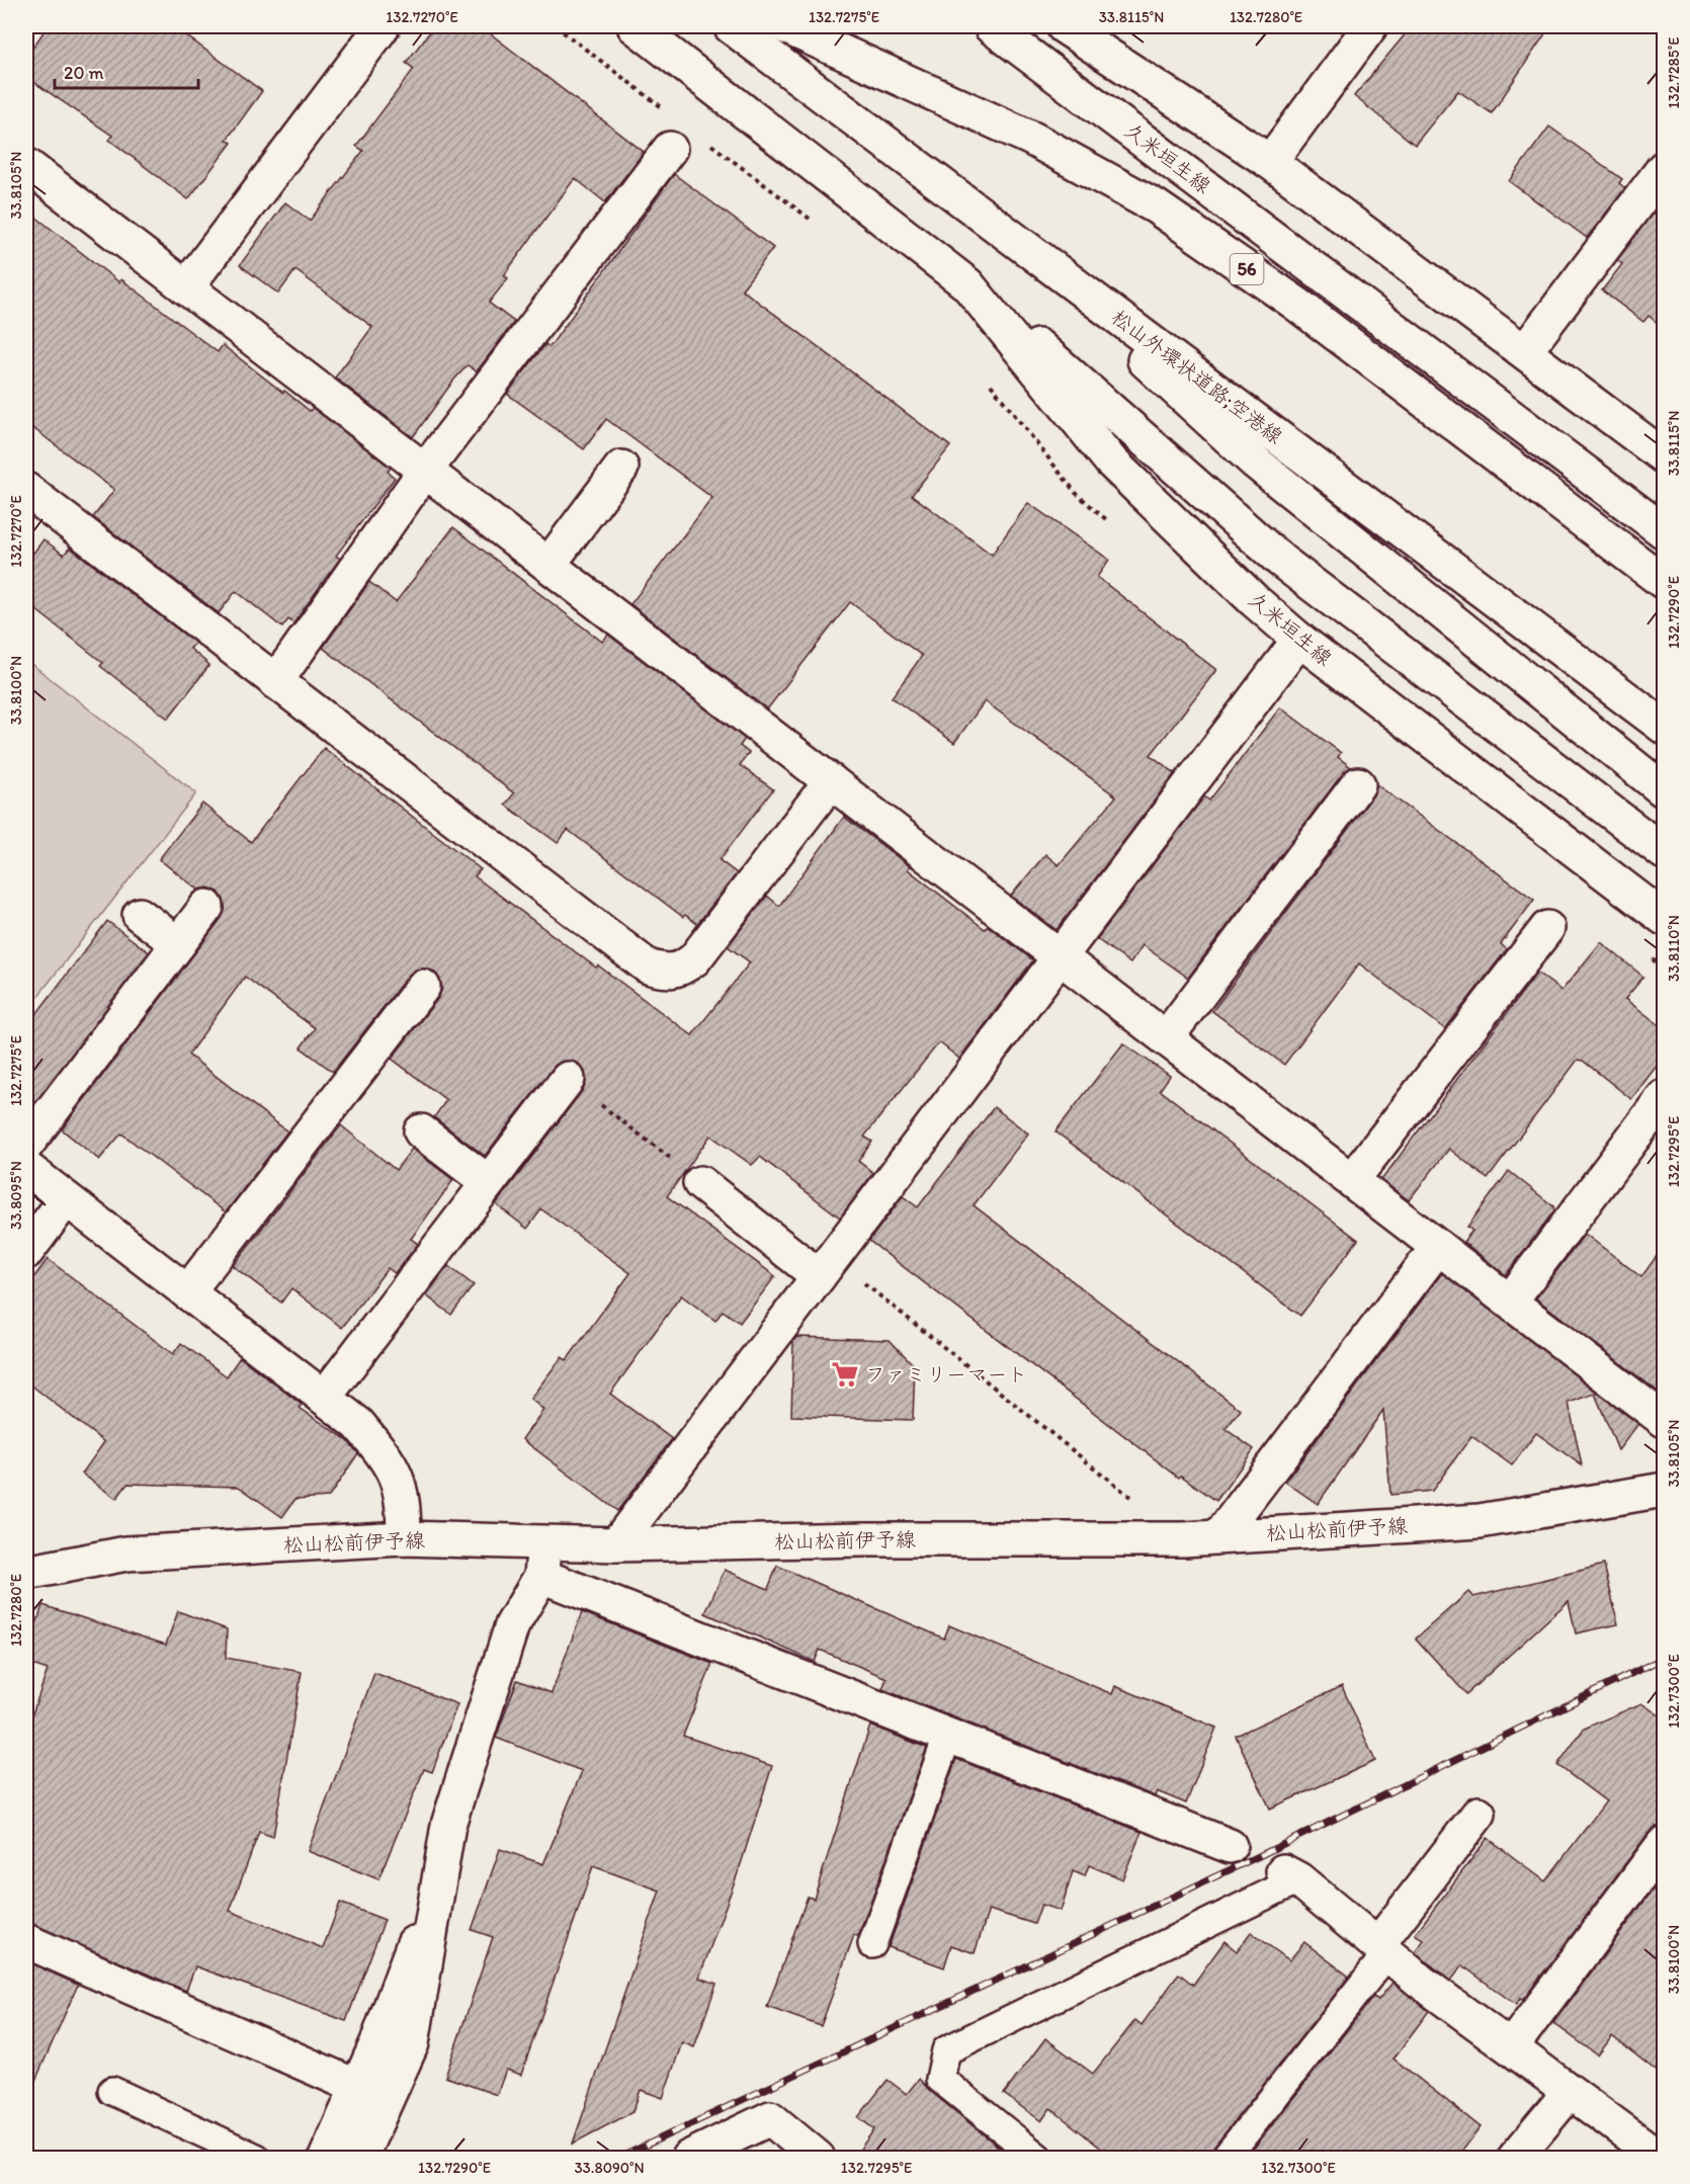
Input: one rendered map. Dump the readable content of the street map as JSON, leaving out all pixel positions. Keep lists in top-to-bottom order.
{
  "streets": {
    "main road": [
      "久米垣生線",
      "56",
      "松山外環状道路;空港線",
      "松山松前伊予線"
    ]
  },
  "places": {
    "supermarket": ["ファミリーマート"]
  },
  "scale_bar": "20 m",
  "coordinates": [
    "132.7270°E",
    "132.7275°E",
    "33.8115°N",
    "132.7280°E",
    "132.7285°E",
    "33.8105°N",
    "132.7290°E",
    "33.8100°N",
    "33.8110°N",
    "132.7295°E",
    "33.8095°N",
    "132.7300°E",
    "33.8090°N"
  ]
}
